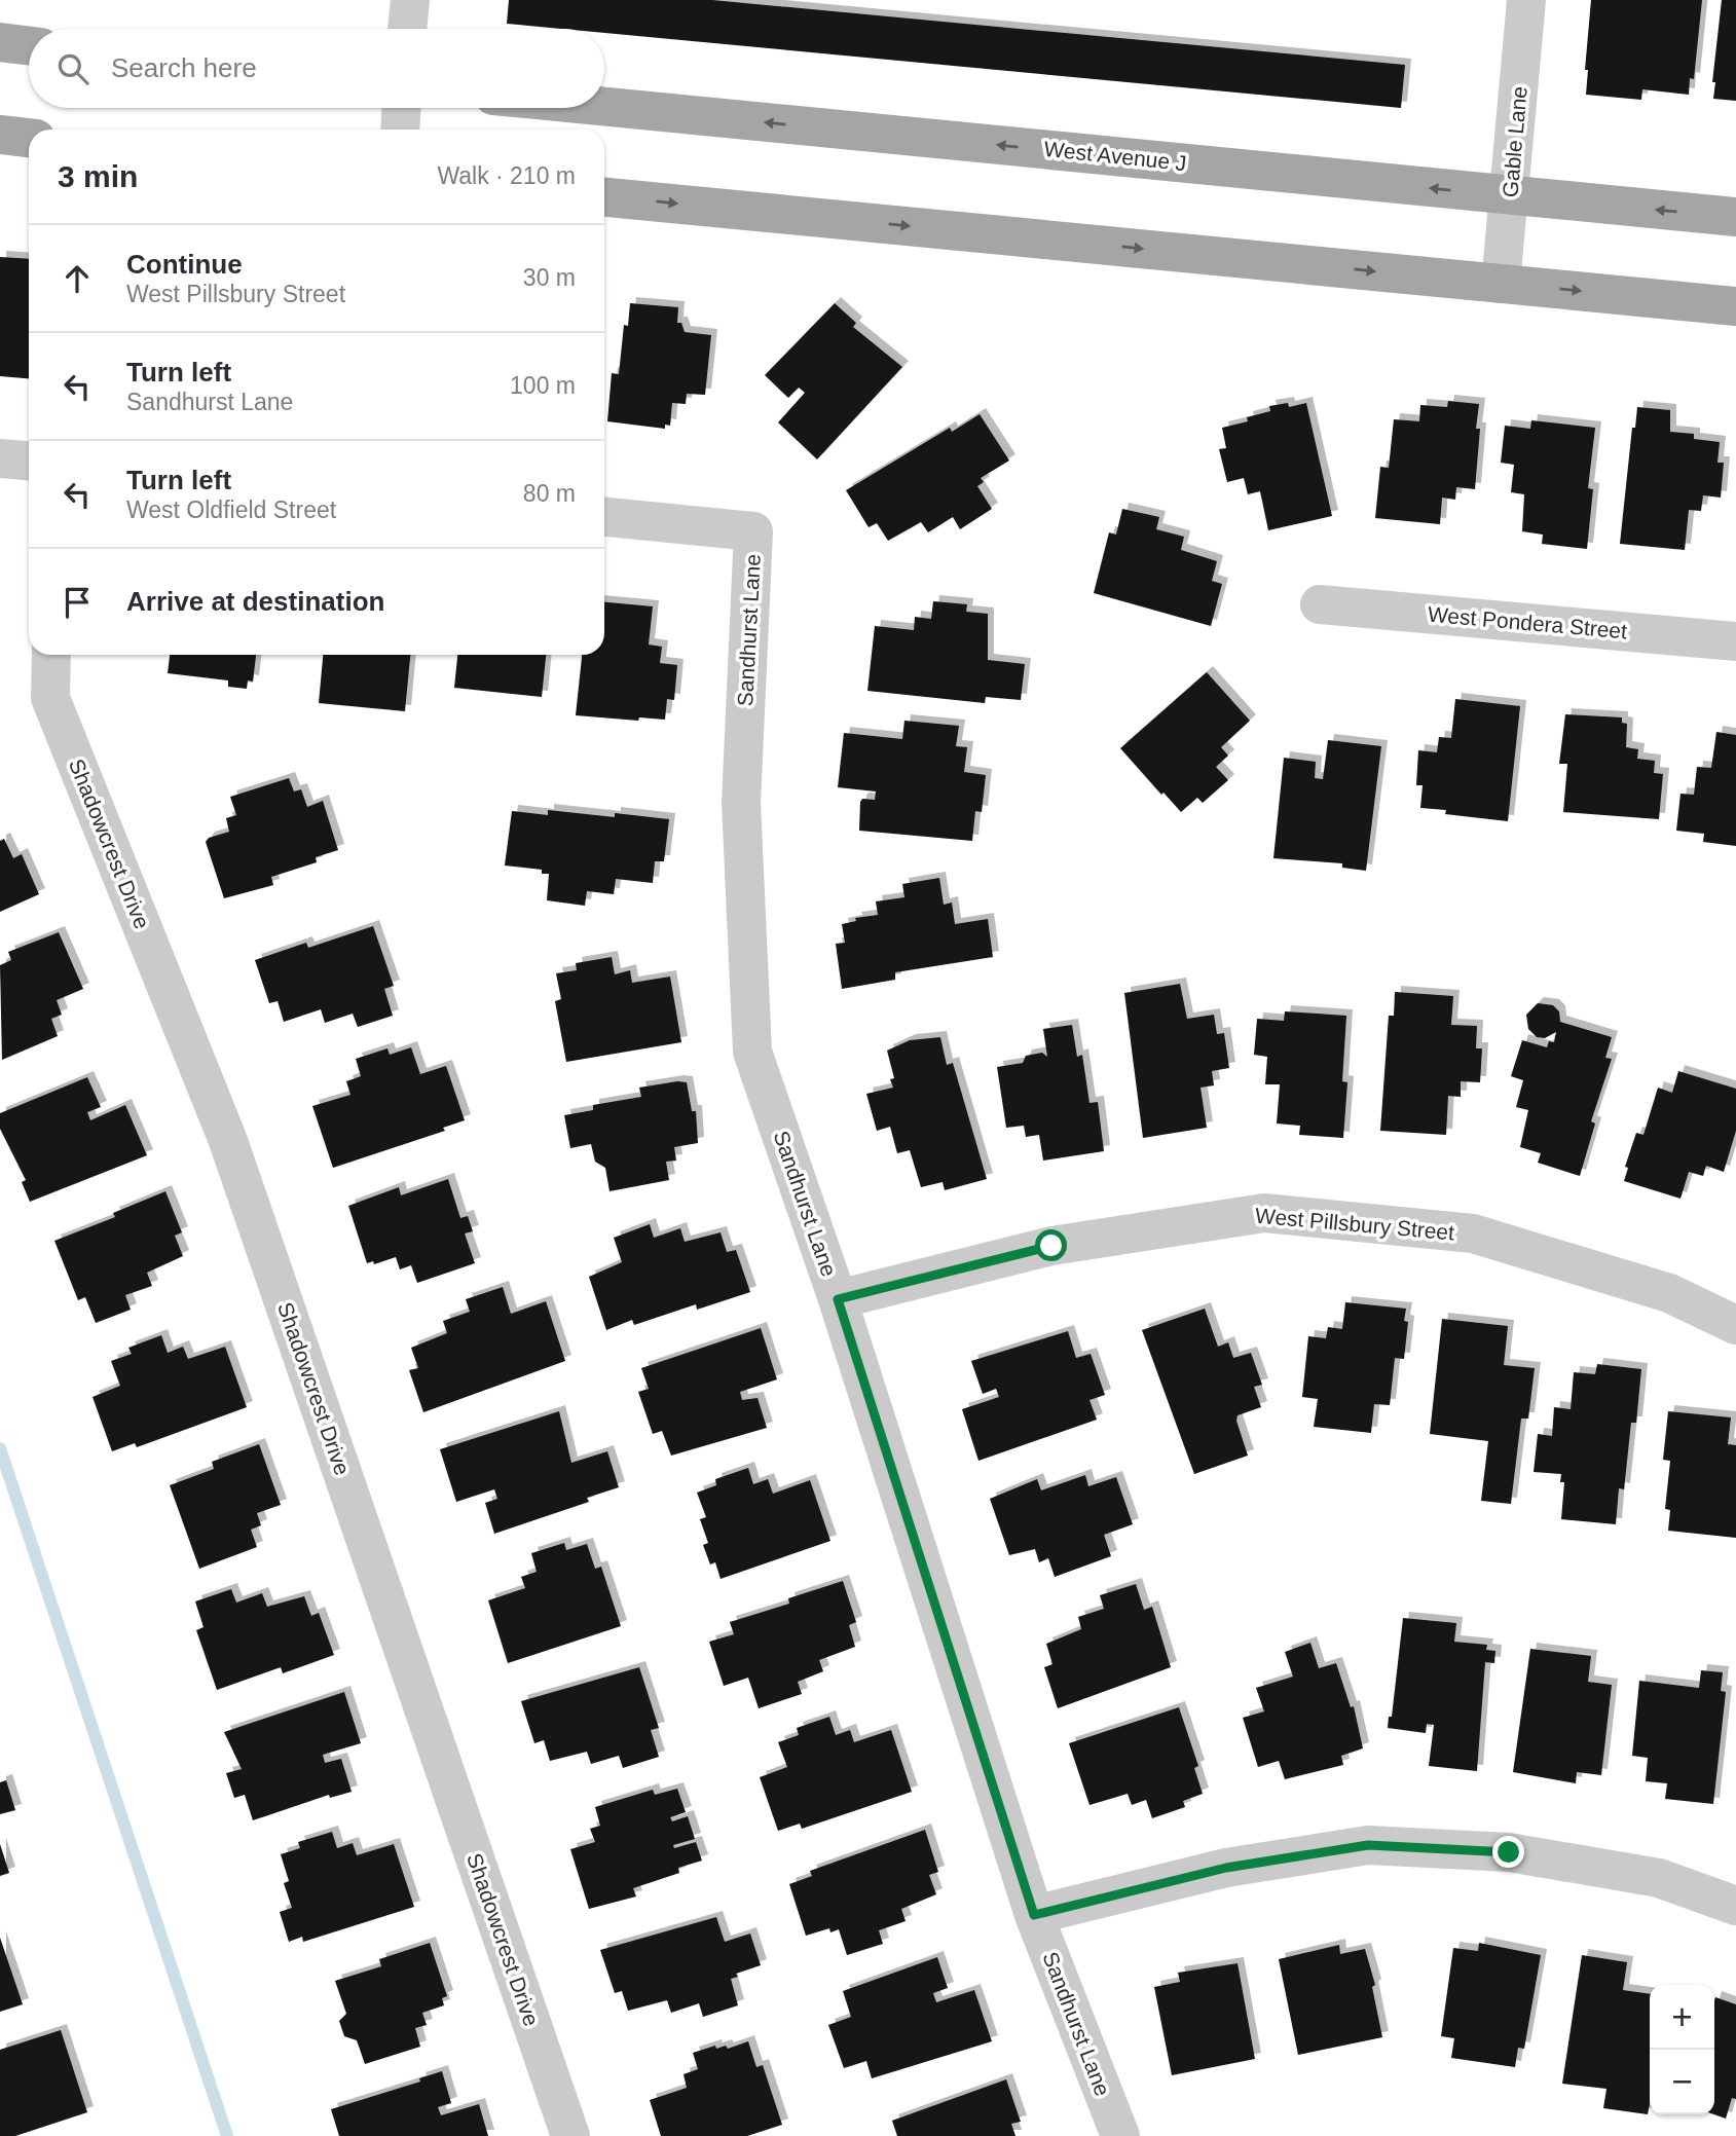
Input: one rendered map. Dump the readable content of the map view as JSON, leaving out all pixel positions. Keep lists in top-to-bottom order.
{
  "streets": {
    "main road": ["West Avenue J"],
    "street": [
      "Gable Lane",
      "West Pondera Street",
      "Sandhurst Lane",
      "Shadowcrest Drive",
      "West Pillsbury Street"
    ]
  },
  "crossings": [
    ["Gable Lane", "West Avenue J"],
    ["Sandhurst Lane", "West Pillsbury Street"]
  ],
  "page": {
    "search": "Search here",
    "heading": ["3 min", "Walk · 210 m"],
    "list": [
      ["Continue", "West Pillsbury Street", "30 m"],
      ["Turn left", "Sandhurst Lane", "100 m"],
      ["Turn left", "West Oldfield Street", "80 m"],
      "Arrive at destination"
    ],
    "map_buttons": ["+", "−"]
  }
}
